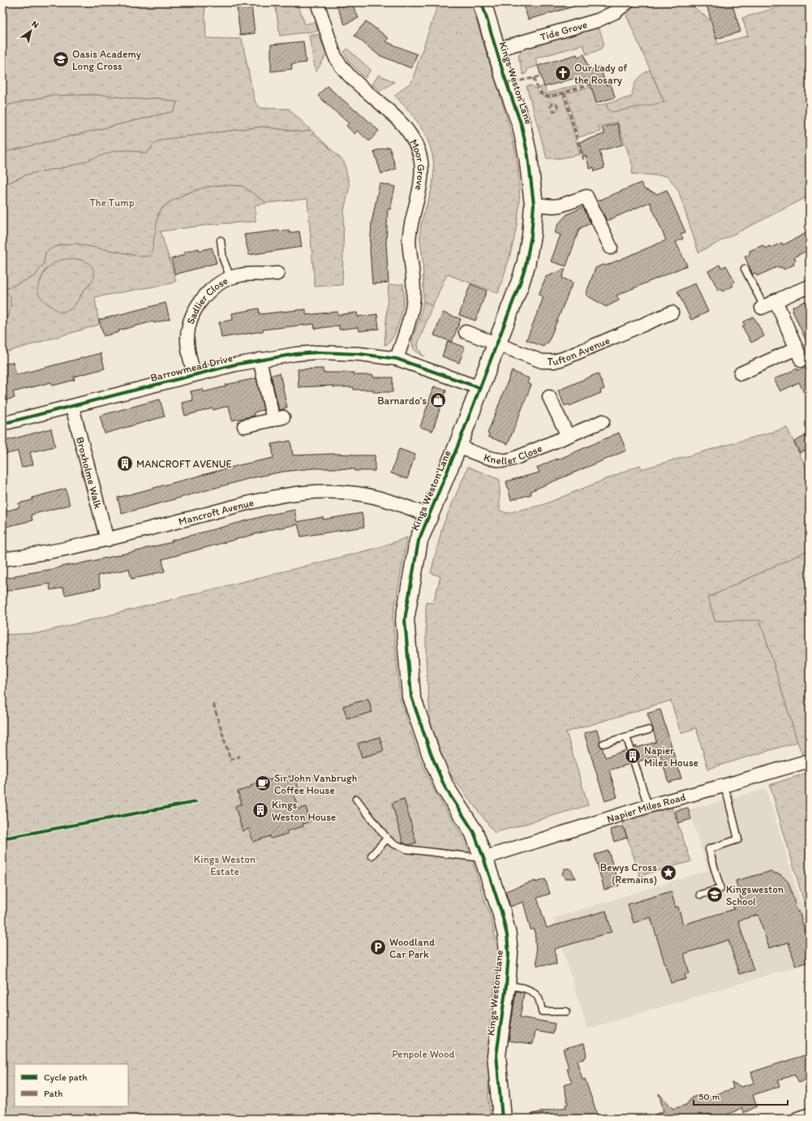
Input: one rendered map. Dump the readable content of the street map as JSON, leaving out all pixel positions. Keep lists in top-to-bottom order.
{
  "streets": {
    "street": [
      "Tide Grove",
      "Kings Weston Lane",
      "Moor Grove",
      "Sadlier Close",
      "Tufton Avenue",
      "Barrowmead Drive",
      "Kneller Close",
      "Broxholme Walk",
      "Mancroft Avenue",
      "Napier Miles Road"
    ]
  },
  "crossings": [
    ["Tide Grove", "Kings Weston Lane"],
    ["Kings Weston Lane", "Tufton Avenue"],
    ["Kings Weston Lane", "Barrowmead Drive"],
    ["Kings Weston Lane", "Kneller Close"],
    ["Kings Weston Lane", "Mancroft Avenue"],
    ["Kings Weston Lane", "Napier Miles Road"],
    ["Moor Grove", "Barrowmead Drive"],
    ["Sadlier Close", "Barrowmead Drive"],
    ["Barrowmead Drive", "Broxholme Walk"],
    ["Broxholme Walk", "Mancroft Avenue"]
  ],
  "parks": ["The Tump", "Kings Weston Estate", "Penpole Wood"],
  "places": {
    "school or university": ["Oasis Academy Long Cross", "Kingsweston School"],
    "church": ["Our Lady of the Rosary"],
    "shop": ["Barnardo's"],
    "building": ["MANCROFT AVENUE", "Napier Miles House", "Kings Weston House"],
    "cafe": ["Sir John Vanbrugh Coffee House"],
    "place": ["Bewys Cross (Remains)"],
    "parking": ["Woodland Car Park"]
  },
  "legend": ["Cycle path", "Path"],
  "scale_bar": "50 m",
  "north": "top right"
}
